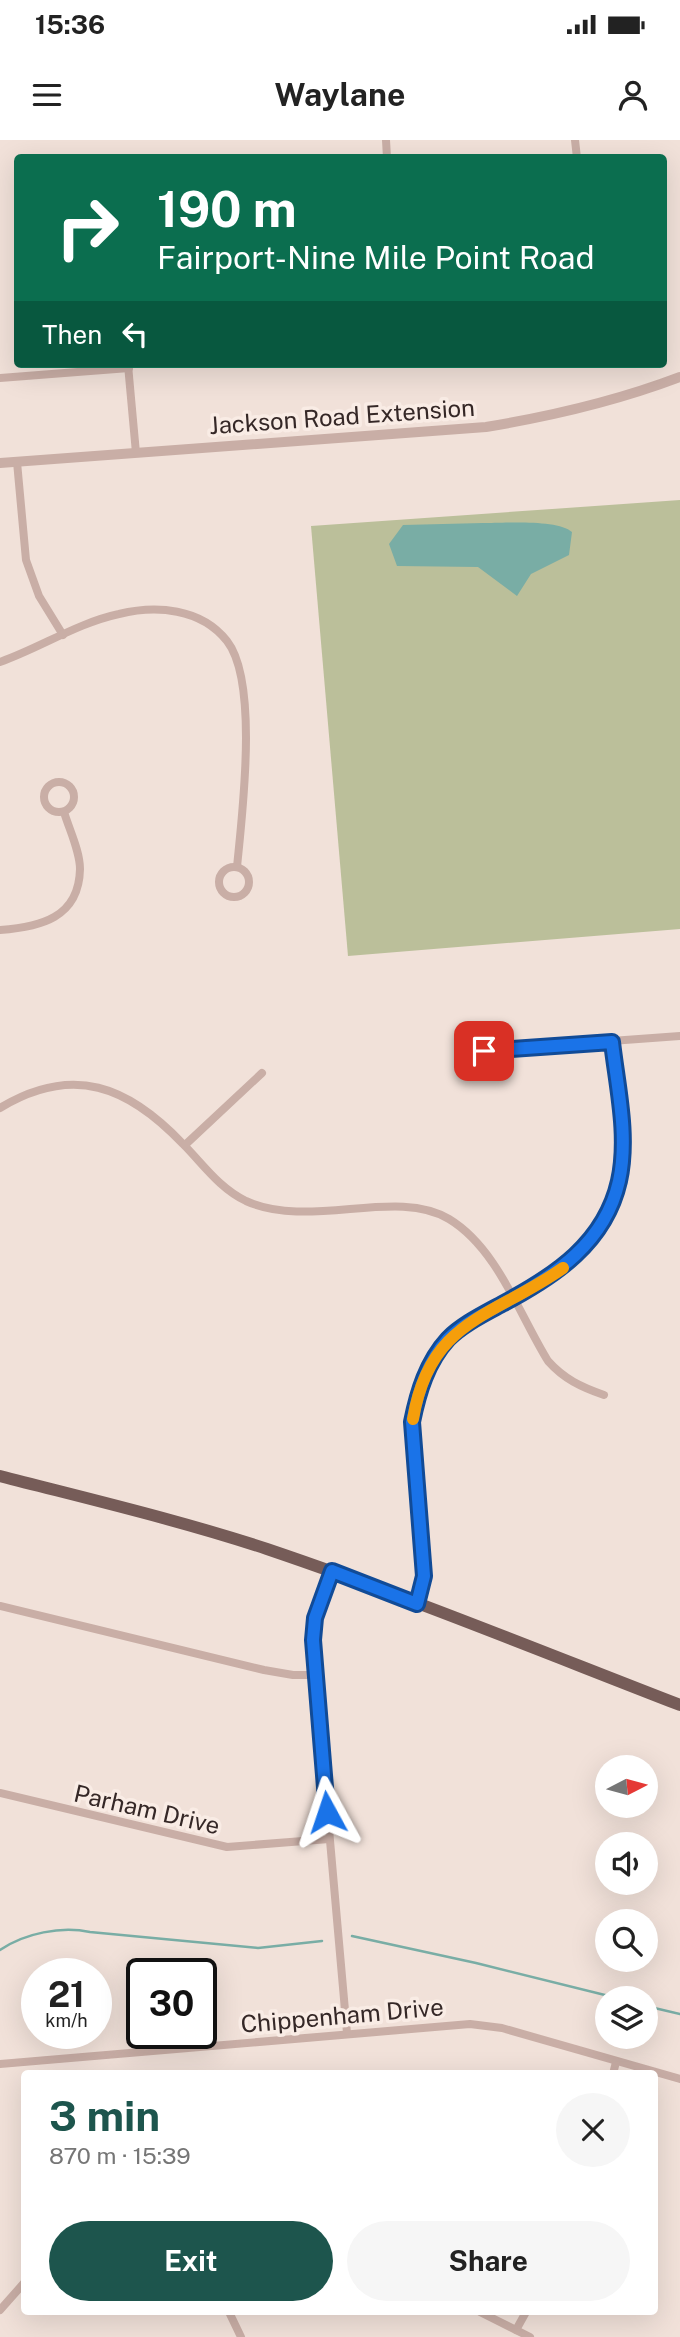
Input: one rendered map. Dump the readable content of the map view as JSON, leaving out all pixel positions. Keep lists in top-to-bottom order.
{
  "streets": {
    "street": ["Jackson Road Extension", "Parham Drive", "Chippenham Drive"]
  },
  "north": "right",
  "page": {
    "status": "15:36",
    "header": "Waylane",
    "turn": ["190 m", "Fairport-Nine Mile Point Road"],
    "then": "Then",
    "speed": "21 km/h",
    "limit": "30",
    "heading": ["3 min", "870 m · 15:39"],
    "buttons": ["Exit", "Share"]
  }
}
